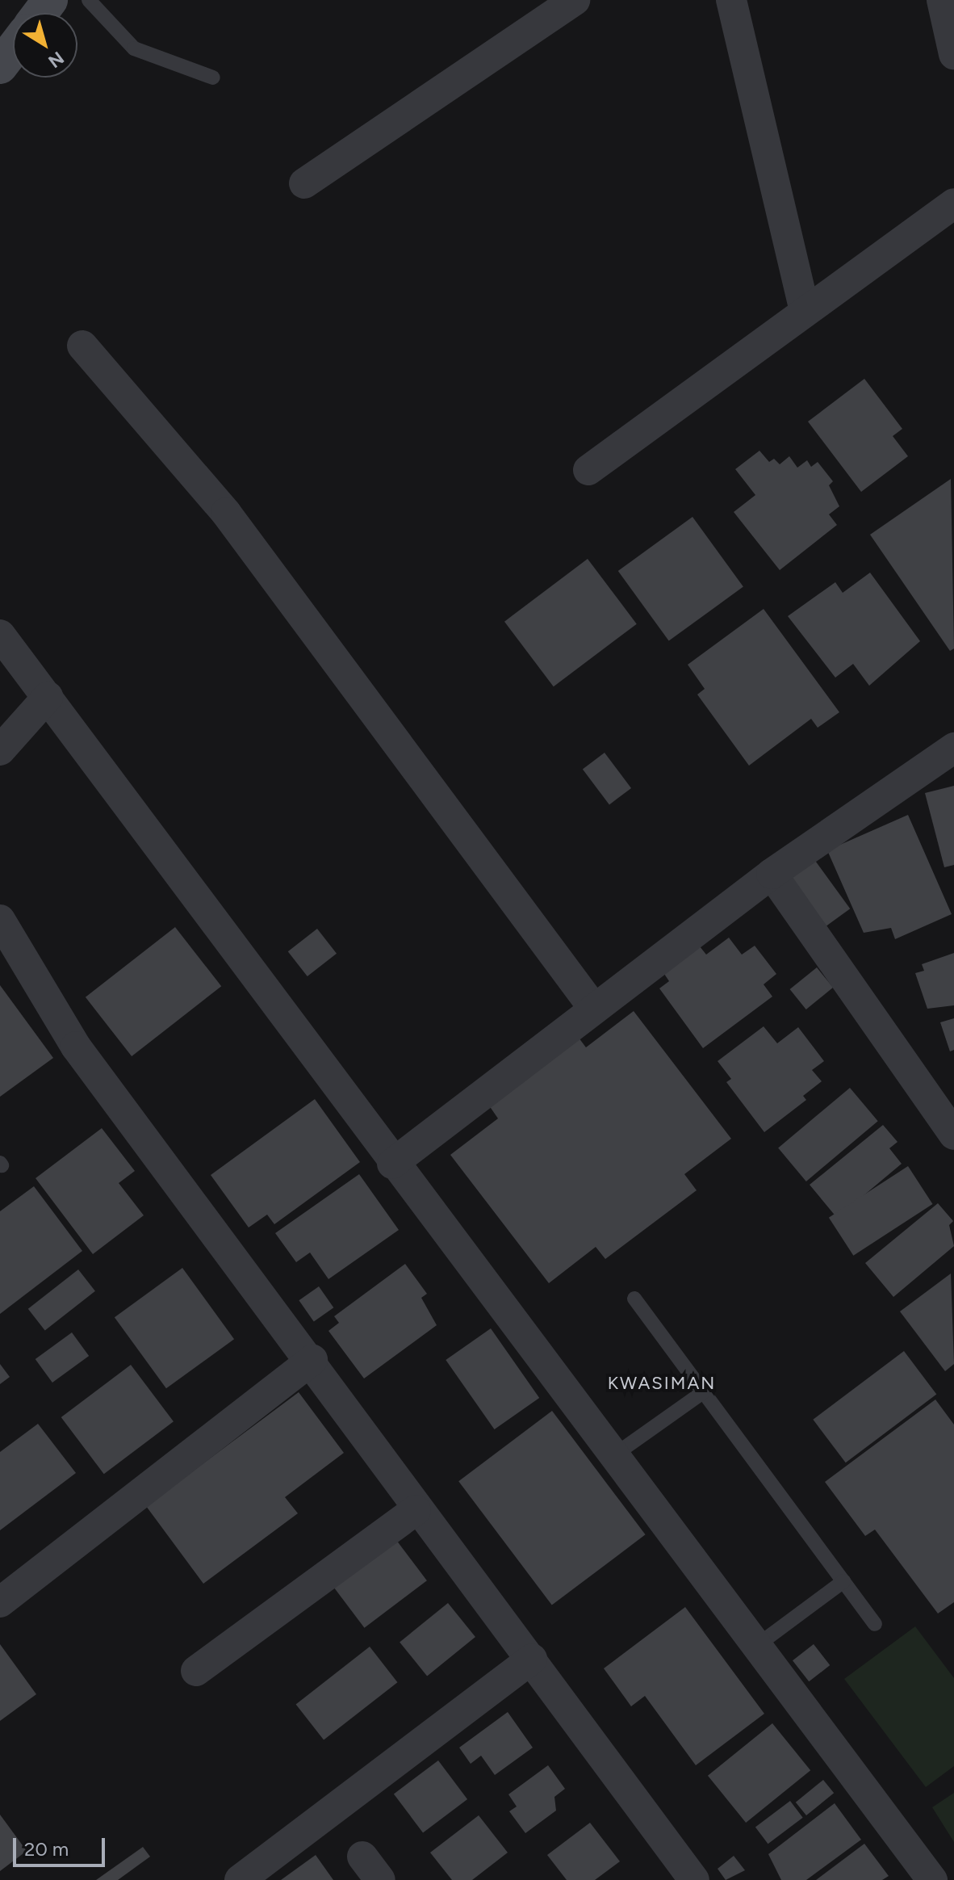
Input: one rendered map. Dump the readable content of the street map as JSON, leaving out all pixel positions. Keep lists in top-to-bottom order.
{
  "districts": ["KWASIMAN"],
  "scale_bar": "20 m",
  "north": "bottom right"
}
